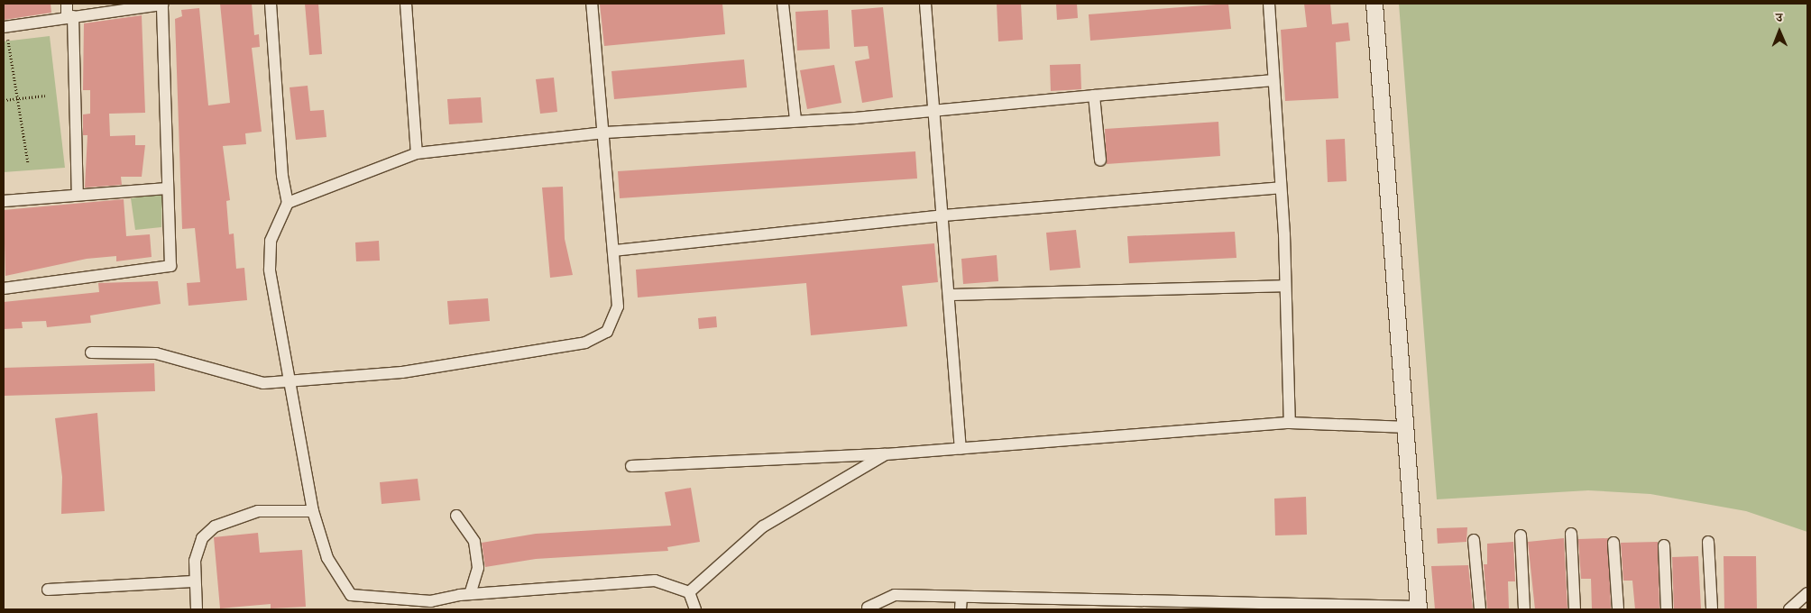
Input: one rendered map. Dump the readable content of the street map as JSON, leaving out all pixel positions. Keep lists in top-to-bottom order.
{
  "north": "top"
}
